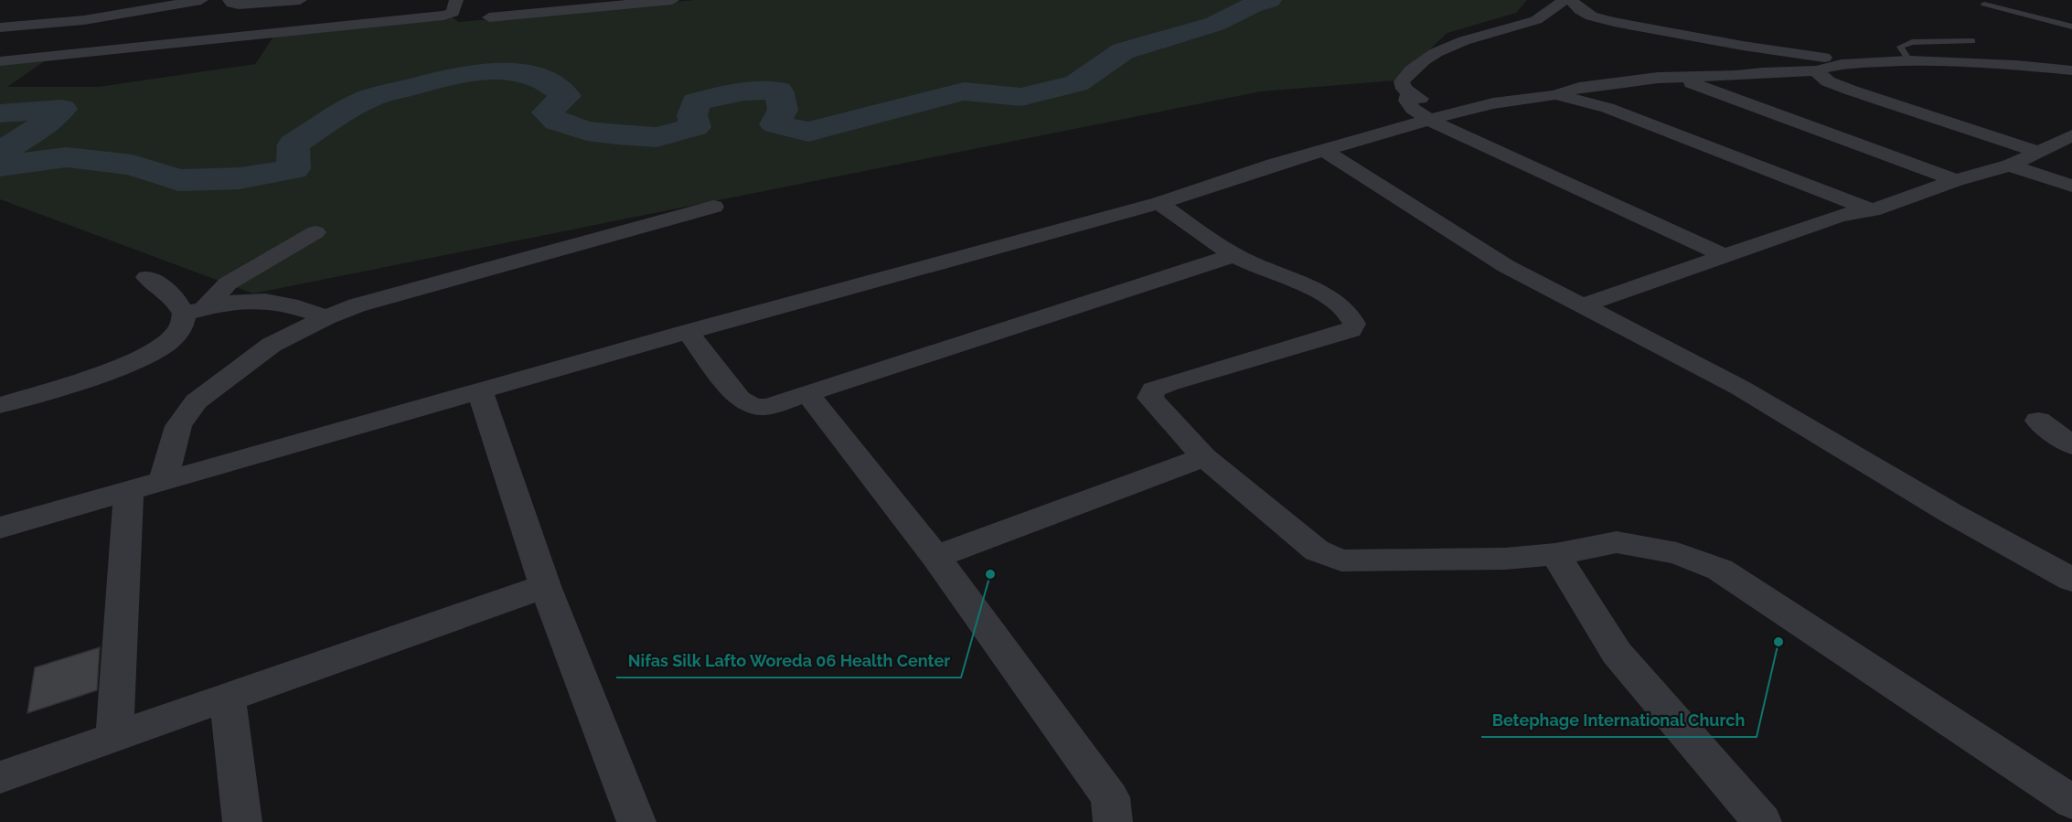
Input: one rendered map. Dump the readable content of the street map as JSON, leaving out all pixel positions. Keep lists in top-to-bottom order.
{
  "places": ["Nifas Silk Lafto Woreda 06 Health Center", "Betephage International Church"]
}
